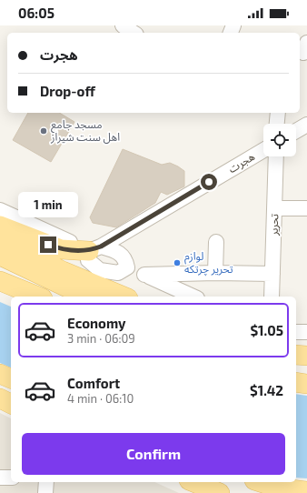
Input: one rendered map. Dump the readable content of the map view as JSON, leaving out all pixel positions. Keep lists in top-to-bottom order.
{
  "streets": {
    "street": ["هجرت", "تحریر"]
  },
  "places": ["مسجد جامع اهل سنت شیراز", "لوازم تحریر چرتکه"],
  "page": {
    "status": "06:05",
    "banner": ["هجرت", "Drop-off"],
    "bubble": "1 min",
    "list": [
      {
        "name": "Economy",
        "note": "3 min · 06:09",
        "value": "$1.05"
      },
      {
        "name": "Comfort",
        "note": "4 min · 06:10",
        "value": "$1.42"
      }
    ],
    "buttons": "Confirm"
  }
}
